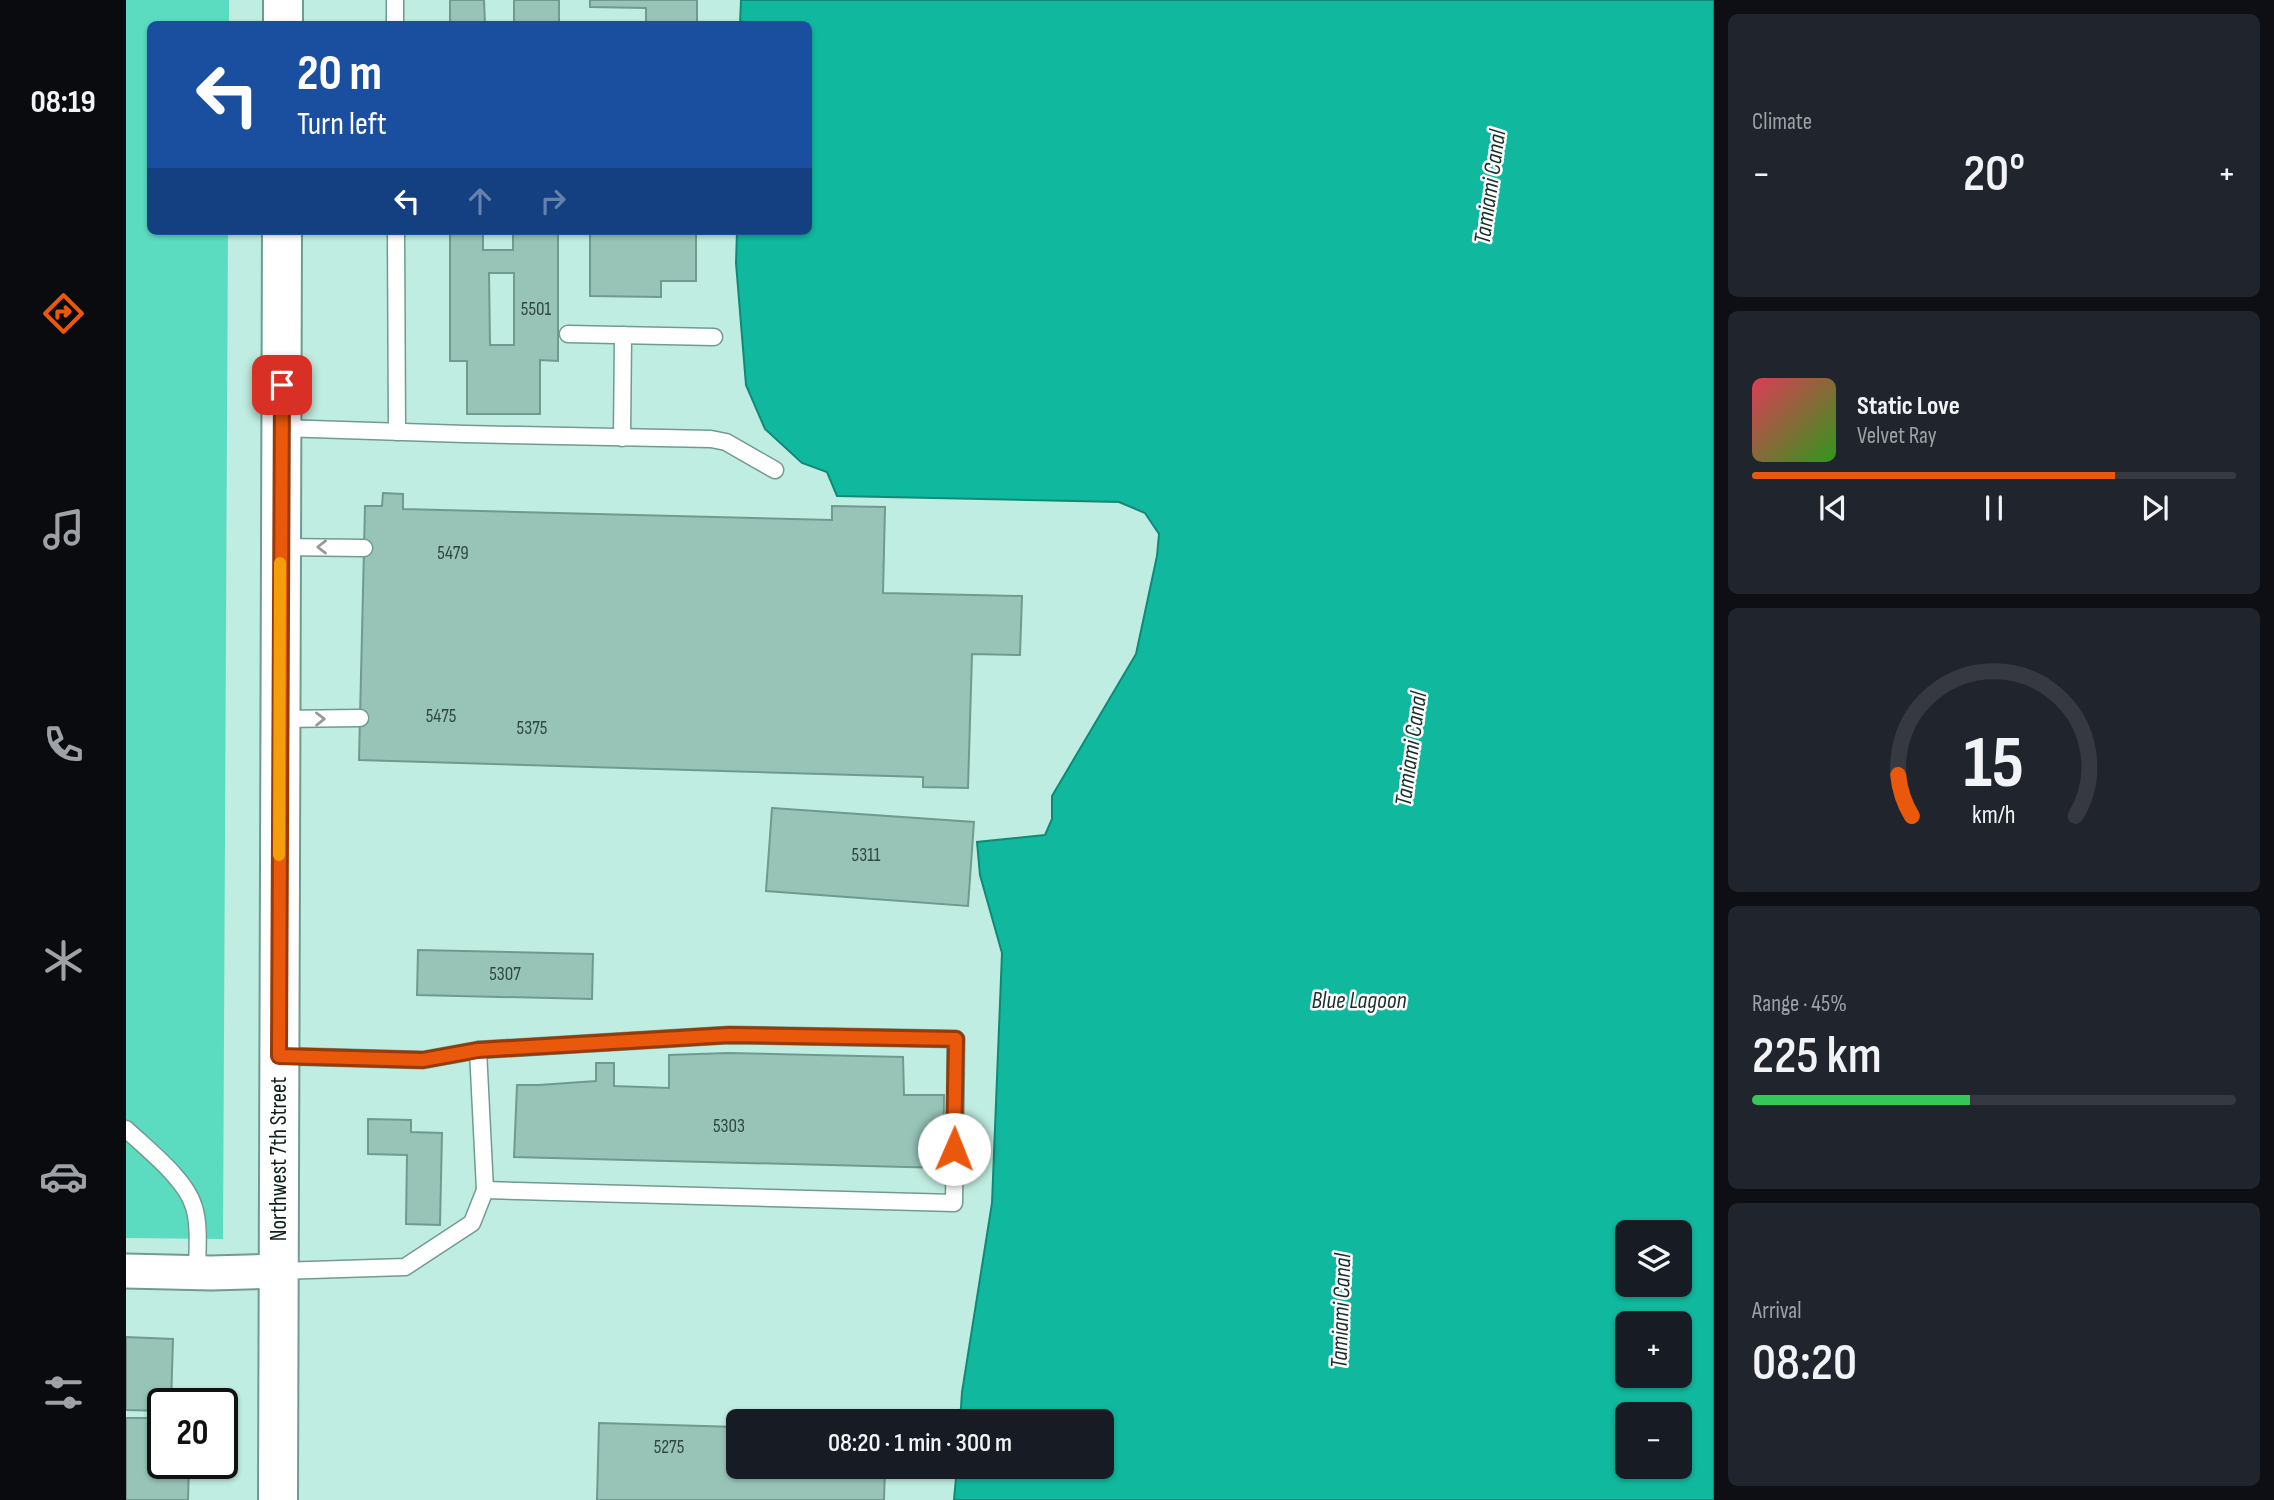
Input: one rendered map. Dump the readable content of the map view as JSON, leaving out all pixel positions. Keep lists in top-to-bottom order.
{
  "streets": {
    "main road": ["Northwest 7th Street"]
  },
  "water": ["Tamiami Canal", "Blue Lagoon"],
  "house_numbers": [
    "5501",
    "5479",
    "5475",
    "5375",
    "5311",
    "5307",
    "5303",
    "5275"
  ],
  "page": {
    "tabs": "08:19",
    "tile": [
      "Climate",
      ["Range · 45%", "225 km"],
      ["Arrival", "08:20"]
    ],
    "turn": ["20 m", "Turn left"],
    "heat": ["−", "20°", "+"],
    "song": ["Static Love", "Velvet Ray"],
    "map_buttons": ["+", "−"],
    "limit": "20",
    "trip": "08:20 · 1 min · 300 m",
    "gauge": ["15", "km/h"]
  }
}
